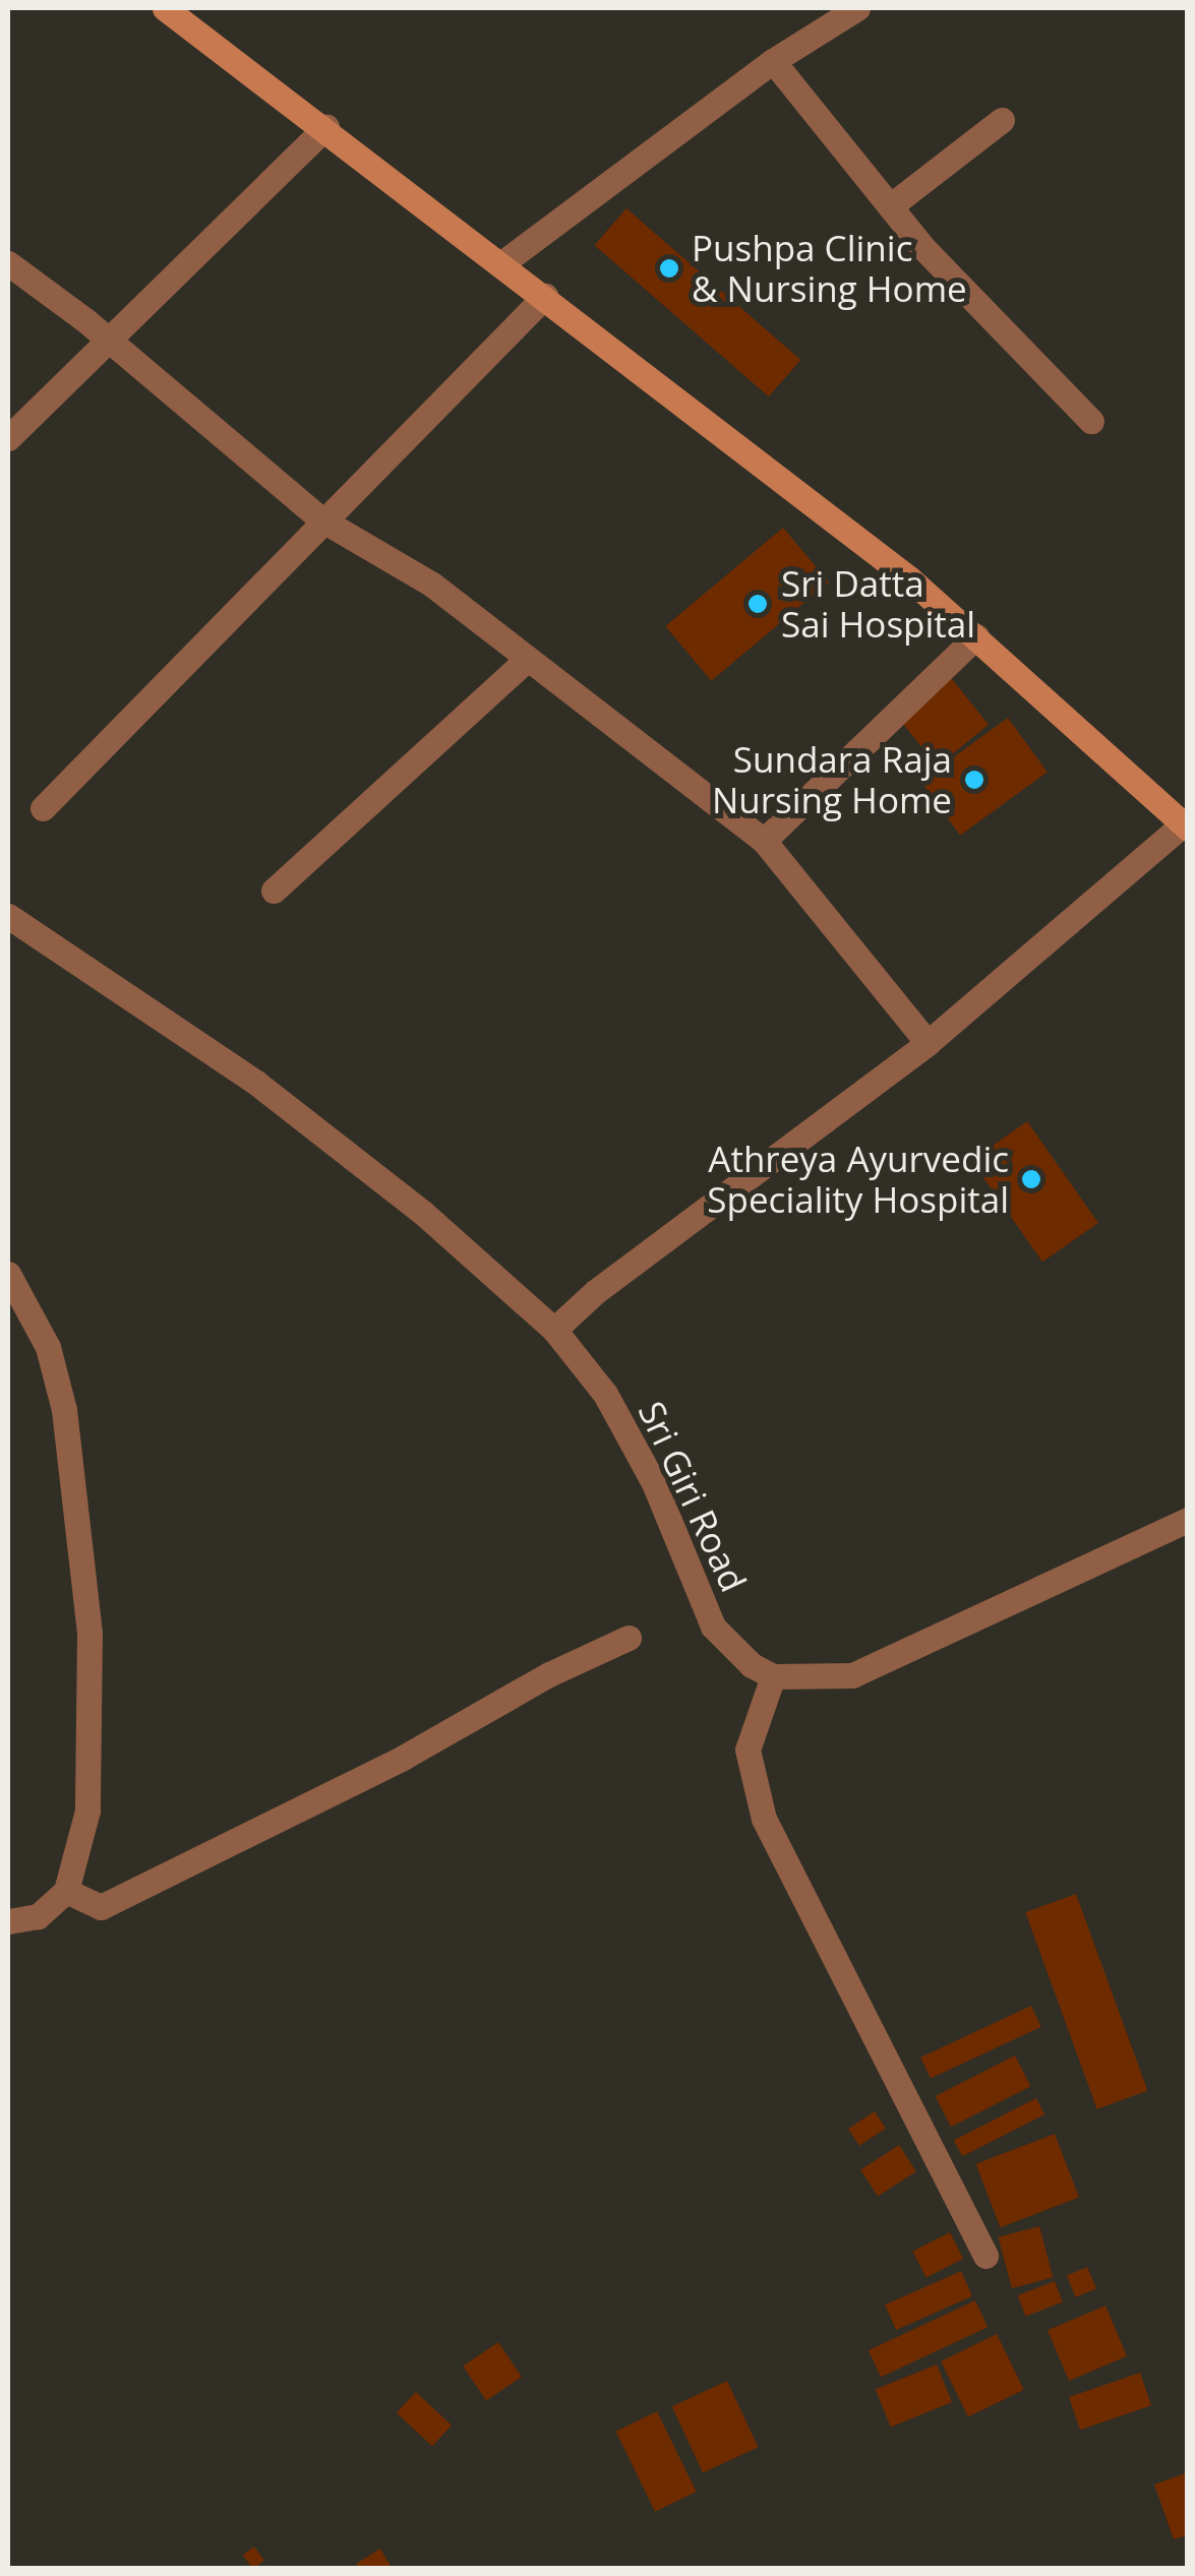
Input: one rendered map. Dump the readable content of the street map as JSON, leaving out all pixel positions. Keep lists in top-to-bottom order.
{
  "streets": {
    "street": ["Sri Giri Road"]
  },
  "places": [
    "Pushpa Clinic & Nursing Home",
    "Sri Datta Sai Hospital",
    "Sundara Raja Nursing Home",
    "Athreya Ayurvedic Speciality Hospital"
  ]
}
